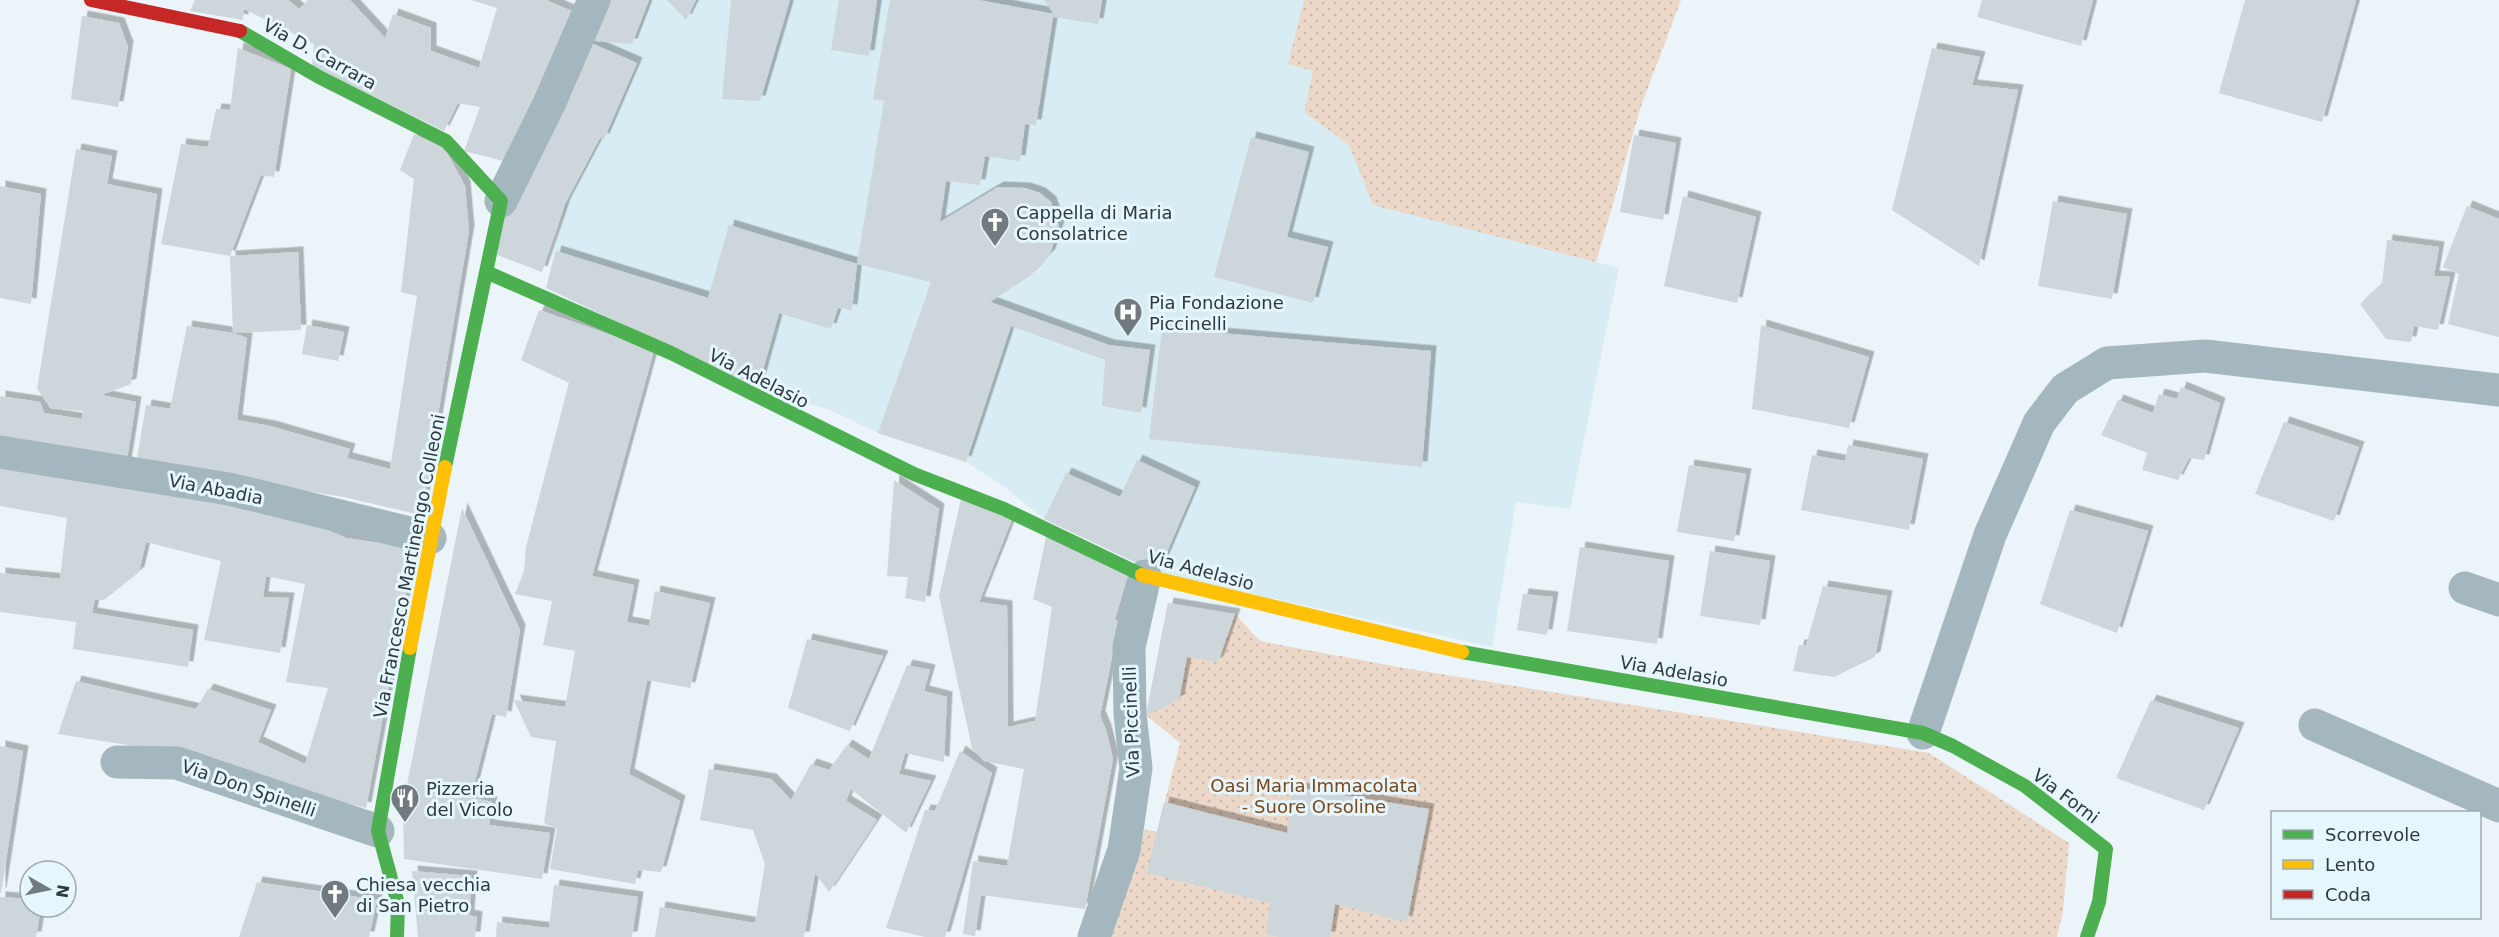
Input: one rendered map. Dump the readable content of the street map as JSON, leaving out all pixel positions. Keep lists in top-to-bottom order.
{
  "streets": {
    "street": [
      "Via D. Carrara",
      "Via Adelasio",
      "Via Abadia",
      "Via Francesco Martinengo Colleoni",
      "Via Piccinelli",
      "Via Don Spinelli",
      "Via Forni"
    ]
  },
  "crossings": [
    ["Via D. Carrara", "Via Francesco Martinengo Colleoni"],
    ["Via Adelasio", "Via Francesco Martinengo Colleoni"],
    ["Via Adelasio", "Via Piccinelli"],
    ["Via Adelasio", "Via Forni"],
    ["Via Abadia", "Via Francesco Martinengo Colleoni"],
    ["Via Francesco Martinengo Colleoni", "Via Don Spinelli"]
  ],
  "parks": ["Oasi Maria Immacolata - Suore Orsoline"],
  "places": {
    "church": ["Cappella di Maria Consolatrice", "Chiesa vecchia di San Pietro"],
    "hospital": ["Pia Fondazione Piccinelli"],
    "restaurant": ["Pizzeria del Vicolo"]
  },
  "legend": ["Scorrevole", "Lento", "Coda"],
  "north": "right"
}
